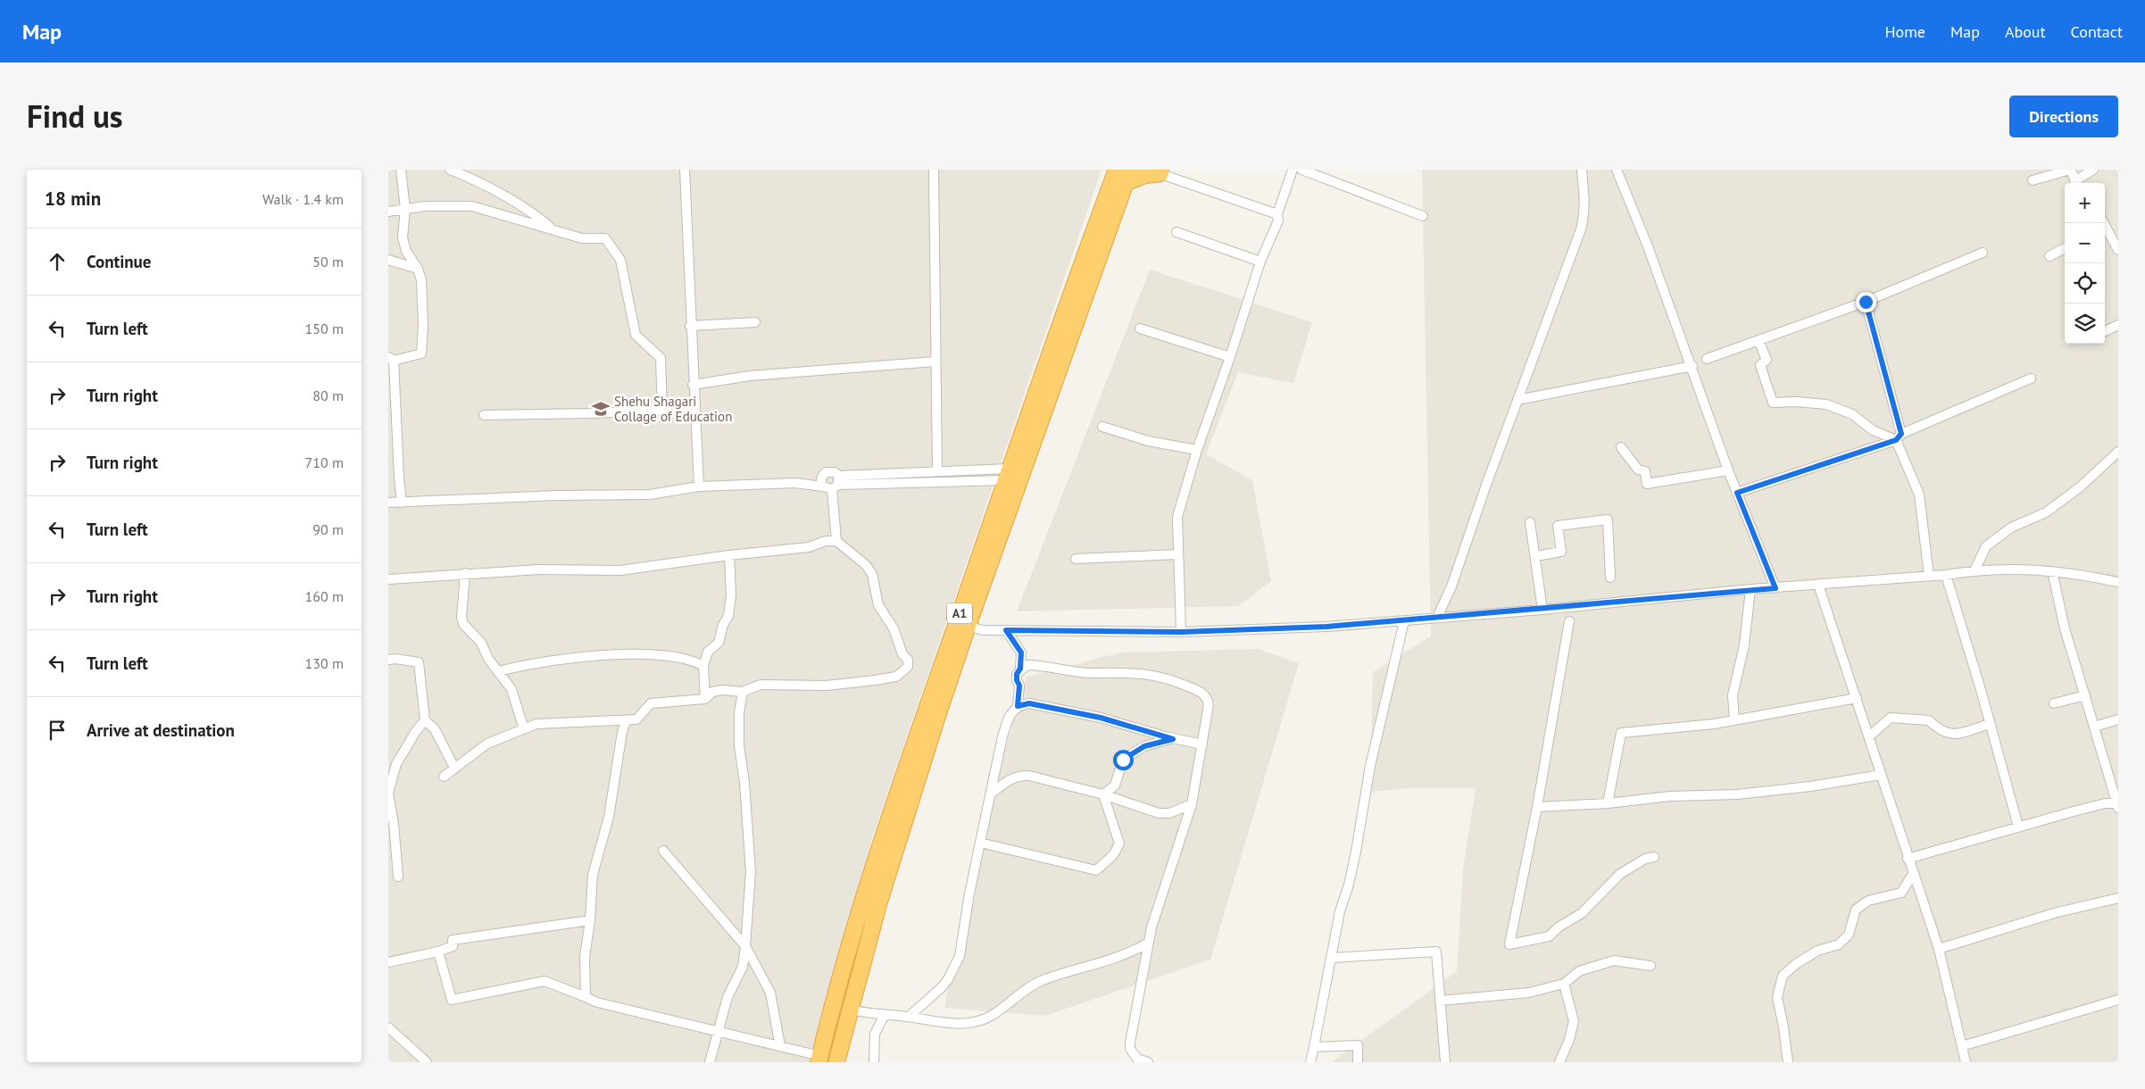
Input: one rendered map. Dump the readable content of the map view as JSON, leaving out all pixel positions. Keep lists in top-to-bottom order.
{
  "streets": {
    "highway": ["A1"]
  },
  "places": {
    "school or university": ["Shehu Shagari Collage of Education"]
  },
  "page": {
    "header": "Map",
    "nav": [
      "Home",
      "Map",
      "About",
      "Contact"
    ],
    "title": "Find us",
    "buttons": "Directions",
    "heading": ["18 min", "Walk · 1.4 km"],
    "map_buttons": ["+", "−"],
    "list": [
      ["Continue", "50 m"],
      ["Turn left", "150 m"],
      ["Turn right", "80 m"],
      ["Turn right", "710 m"],
      ["Turn left", "90 m"],
      ["Turn right", "160 m"],
      ["Turn left", "130 m"],
      "Arrive at destination"
    ]
  }
}
